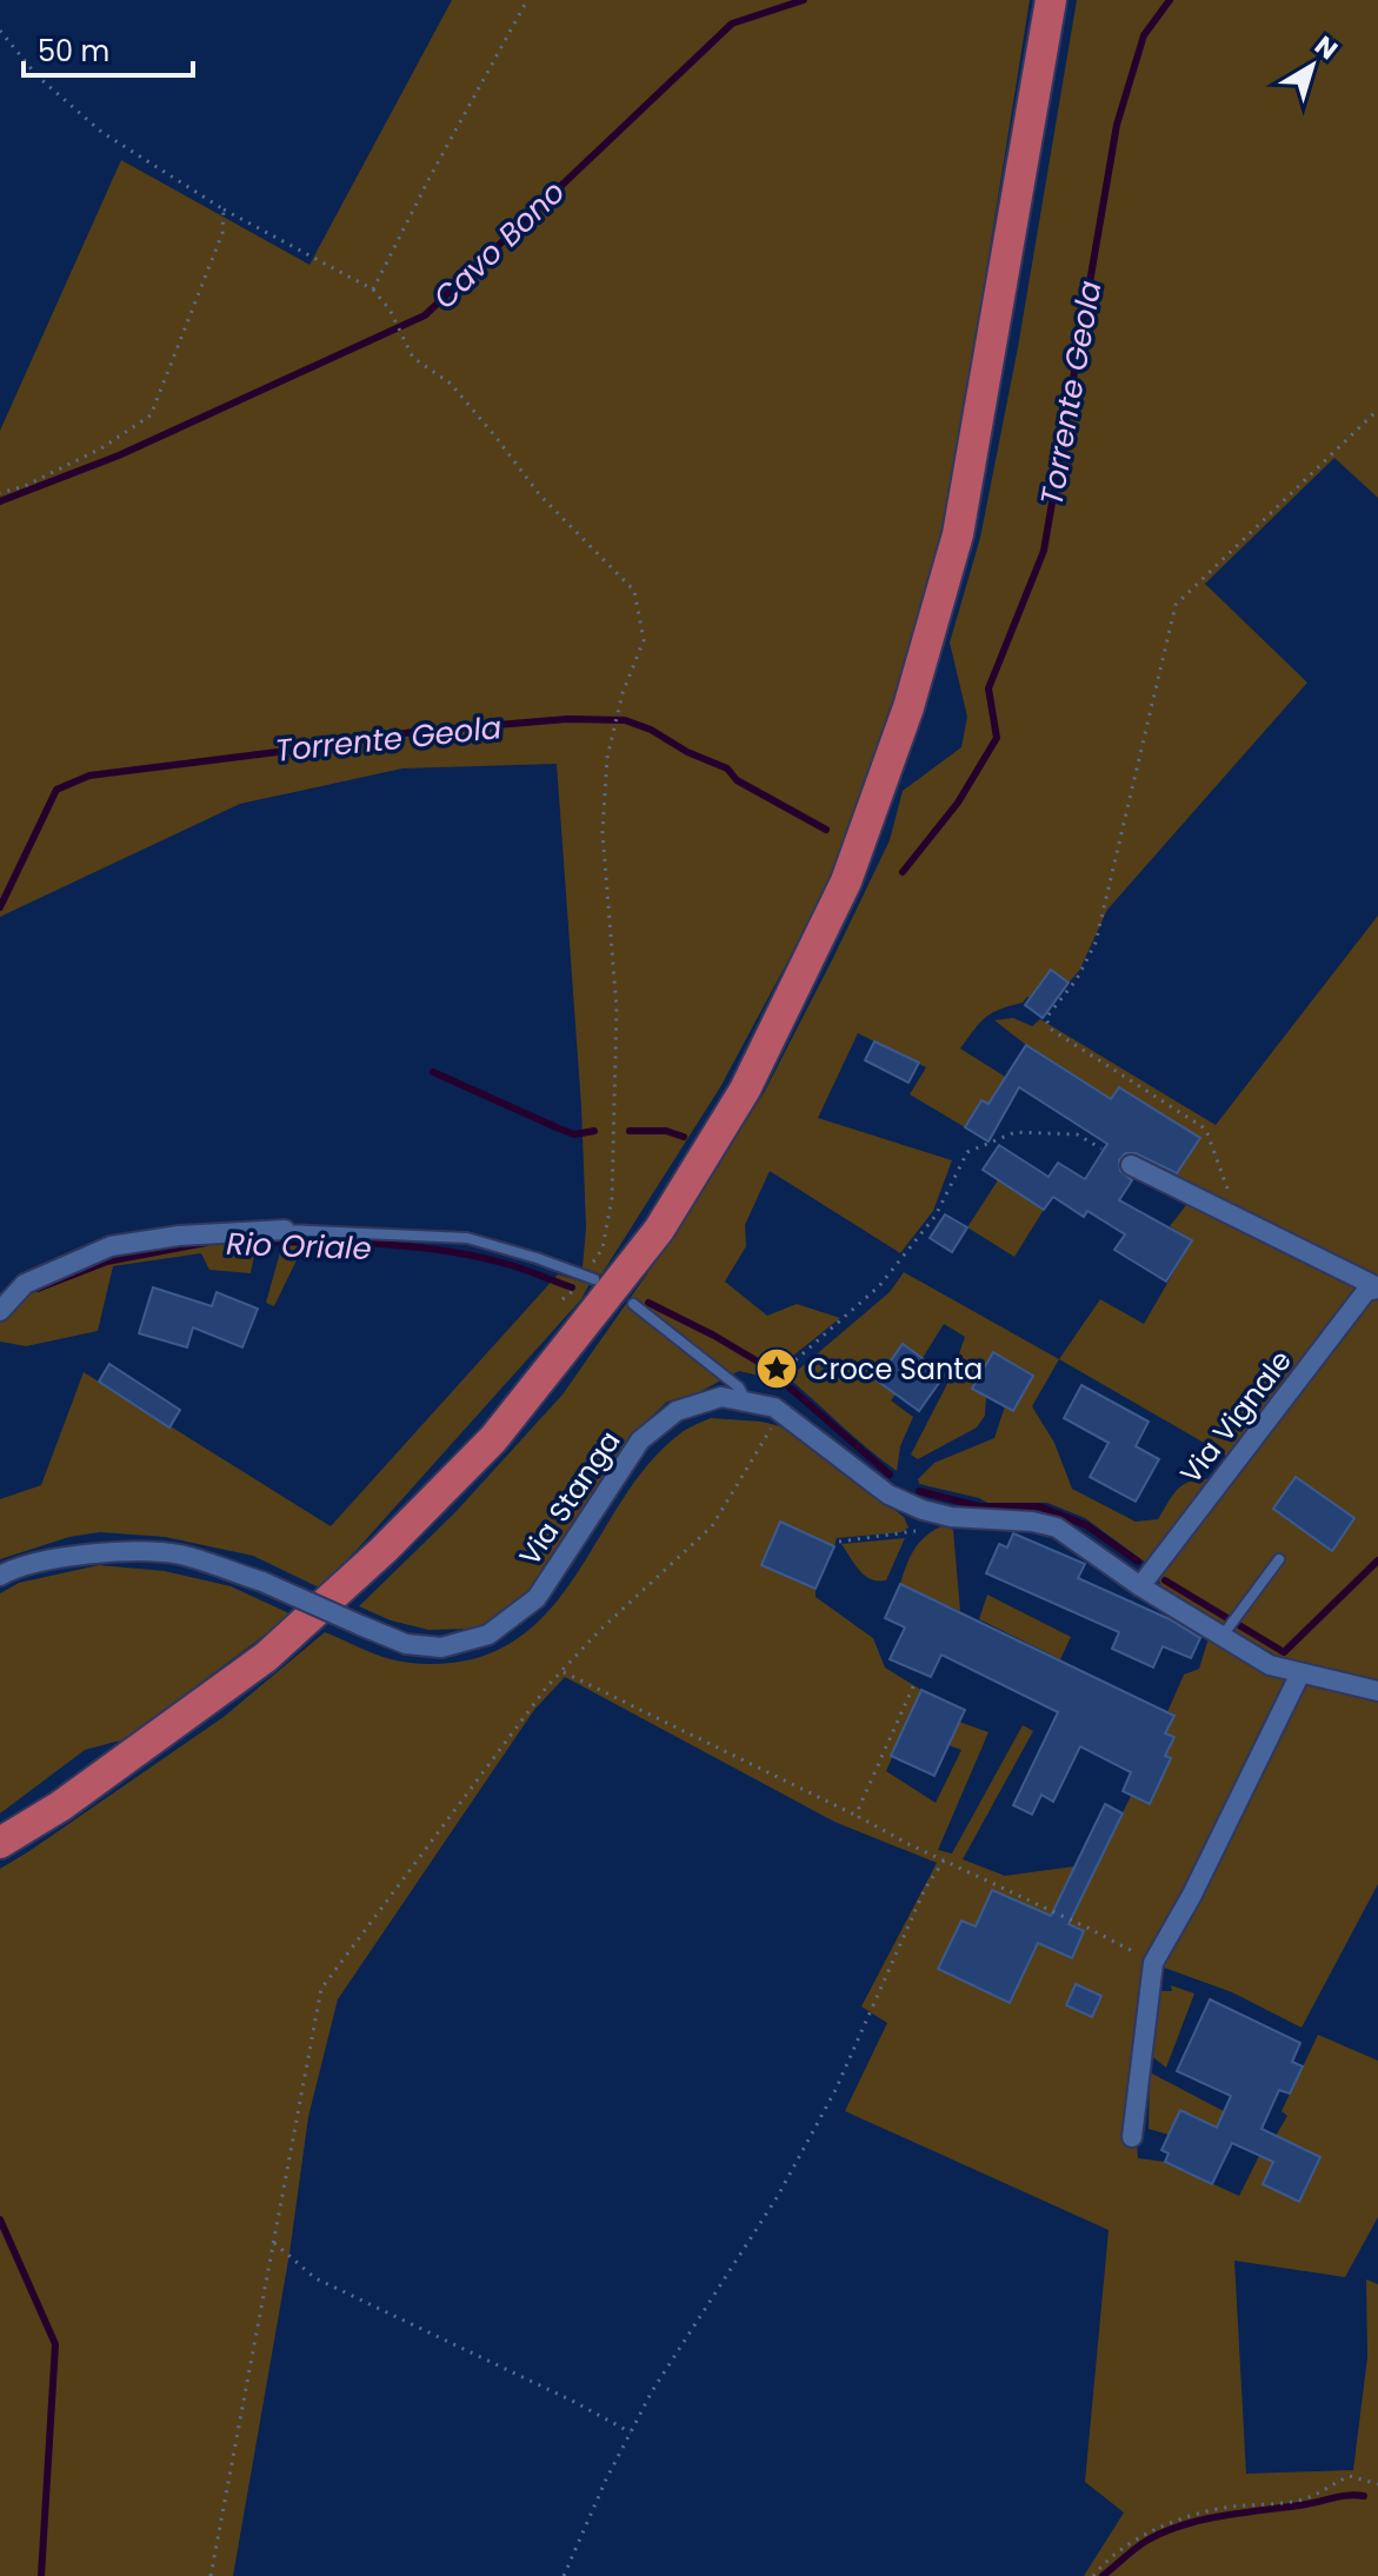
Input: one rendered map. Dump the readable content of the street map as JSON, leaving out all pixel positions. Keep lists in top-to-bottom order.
{
  "streets": {
    "street": ["Via Vignale", "Via Stanga"]
  },
  "crossings": [
    ["Via Vignale", "Via Stanga"]
  ],
  "water": ["Cavo Bono", "Torrente Geola", "Rio Oriale"],
  "places": {
    "place": ["Croce Santa"]
  },
  "scale_bar": "50 m",
  "north": "top right"
}
